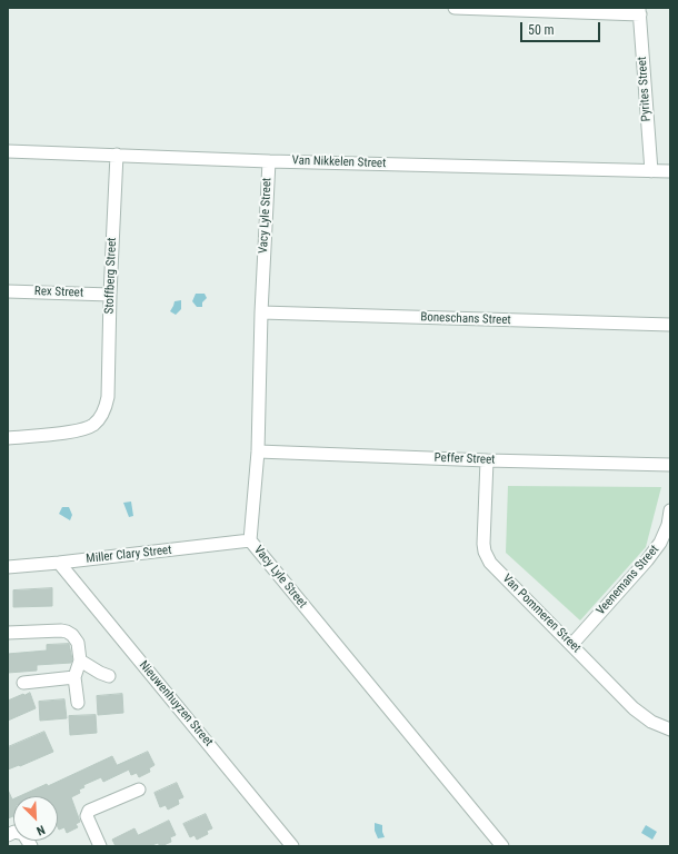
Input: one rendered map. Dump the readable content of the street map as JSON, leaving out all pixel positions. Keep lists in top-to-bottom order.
{
  "streets": {
    "street": [
      "Pyrites Street",
      "Van Nikkelen Street",
      "Vacy Lyle Street",
      "Stoffberg Street",
      "Rex Street",
      "Boneschans Street",
      "Peffer Street",
      "Miller Clary Street",
      "Veenemans Street",
      "Van Pommeren Street",
      "Nieuwenhuyzen Street"
    ]
  },
  "crossings": [
    ["Pyrites Street", "Van Nikkelen Street"],
    ["Van Nikkelen Street", "Vacy Lyle Street"],
    ["Van Nikkelen Street", "Stoffberg Street"],
    ["Vacy Lyle Street", "Boneschans Street"],
    ["Vacy Lyle Street", "Peffer Street"],
    ["Vacy Lyle Street", "Miller Clary Street"],
    ["Stoffberg Street", "Rex Street"],
    ["Peffer Street", "Van Pommeren Street"],
    ["Miller Clary Street", "Nieuwenhuyzen Street"],
    ["Veenemans Street", "Van Pommeren Street"]
  ],
  "scale_bar": "50 m",
  "north": "bottom right"
}
